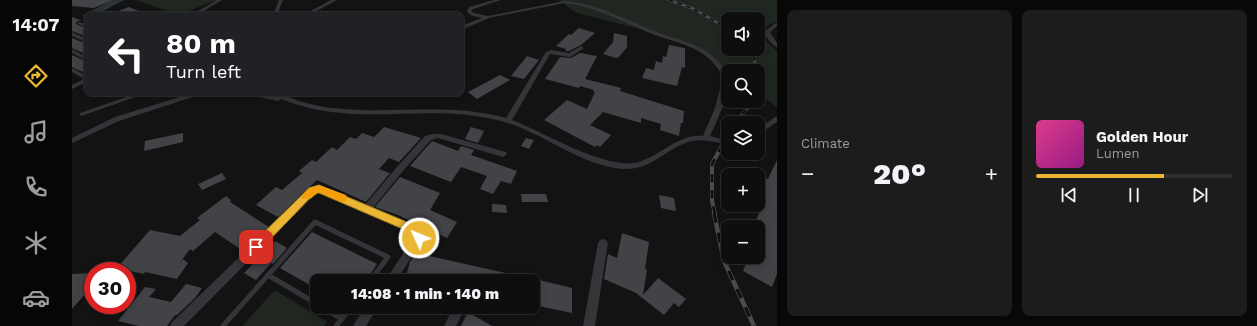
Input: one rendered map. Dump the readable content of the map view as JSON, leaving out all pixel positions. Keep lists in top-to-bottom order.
{
  "page": {
    "tabs": "14:07",
    "tile": "Climate",
    "map_buttons": ["+", "−"],
    "turn": ["80 m", "Turn left"],
    "song": ["Golden Hour", "Lumen"],
    "heat": ["−", "20°", "+"],
    "limit": "30",
    "trip": "14:08 · 1 min · 140 m"
  }
}
